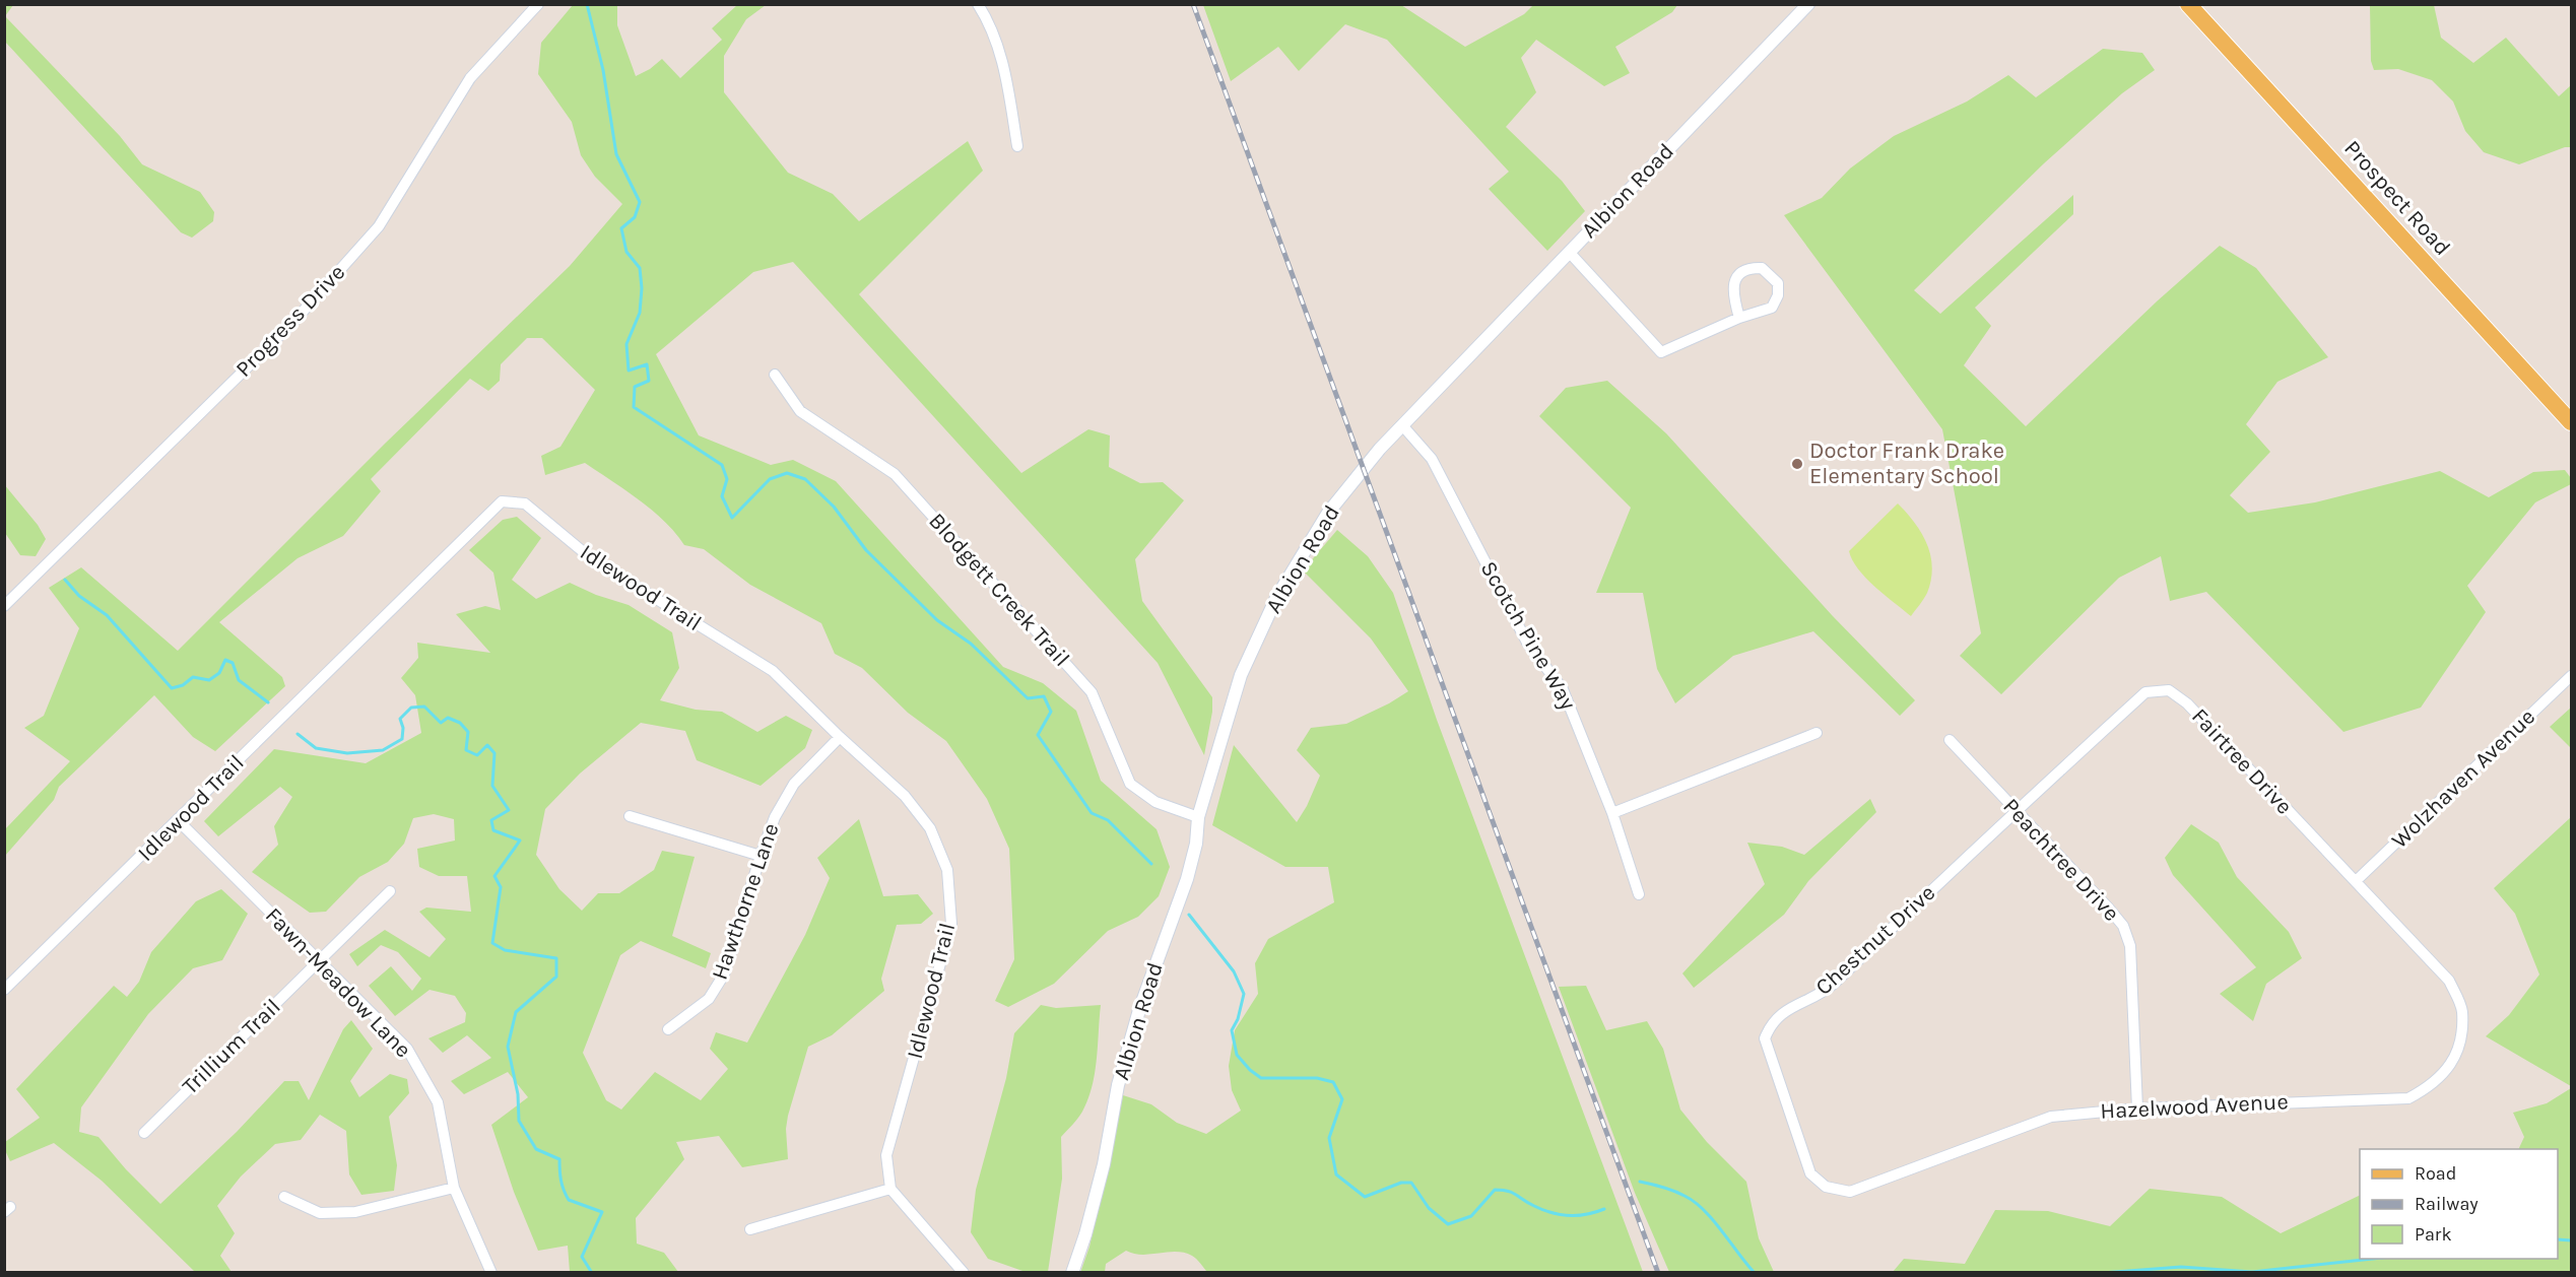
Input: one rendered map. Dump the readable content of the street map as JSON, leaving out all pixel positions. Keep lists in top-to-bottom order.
{
  "streets": {
    "main road": ["Prospect Road"],
    "street": [
      "Albion Road",
      "Progress Drive",
      "Idlewood Trail",
      "Blodgett Creek Trail",
      "Scotch Pine Way",
      "Fairtree Drive",
      "Wolzhaven Avenue",
      "Peachtree Drive",
      "Hawthorne Lane",
      "Chestnut Drive",
      "Fawn-Meadow Lane",
      "Trillium Trail",
      "Hazelwood Avenue"
    ]
  },
  "crossings": [
    ["Albion Road", "Blodgett Creek Trail"],
    ["Albion Road", "Scotch Pine Way"],
    ["Idlewood Trail", "Hawthorne Lane"],
    ["Idlewood Trail", "Fawn-Meadow Lane"],
    ["Fairtree Drive", "Wolzhaven Avenue"],
    ["Fairtree Drive", "Peachtree Drive"],
    ["Fairtree Drive", "Chestnut Drive"],
    ["Fairtree Drive", "Hazelwood Avenue"],
    ["Peachtree Drive", "Chestnut Drive"],
    ["Peachtree Drive", "Hazelwood Avenue"],
    ["Chestnut Drive", "Hazelwood Avenue"],
    ["Fawn-Meadow Lane", "Trillium Trail"]
  ],
  "places": ["Doctor Frank Drake Elementary School"],
  "legend": ["Road", "Railway", "Park"]
}
